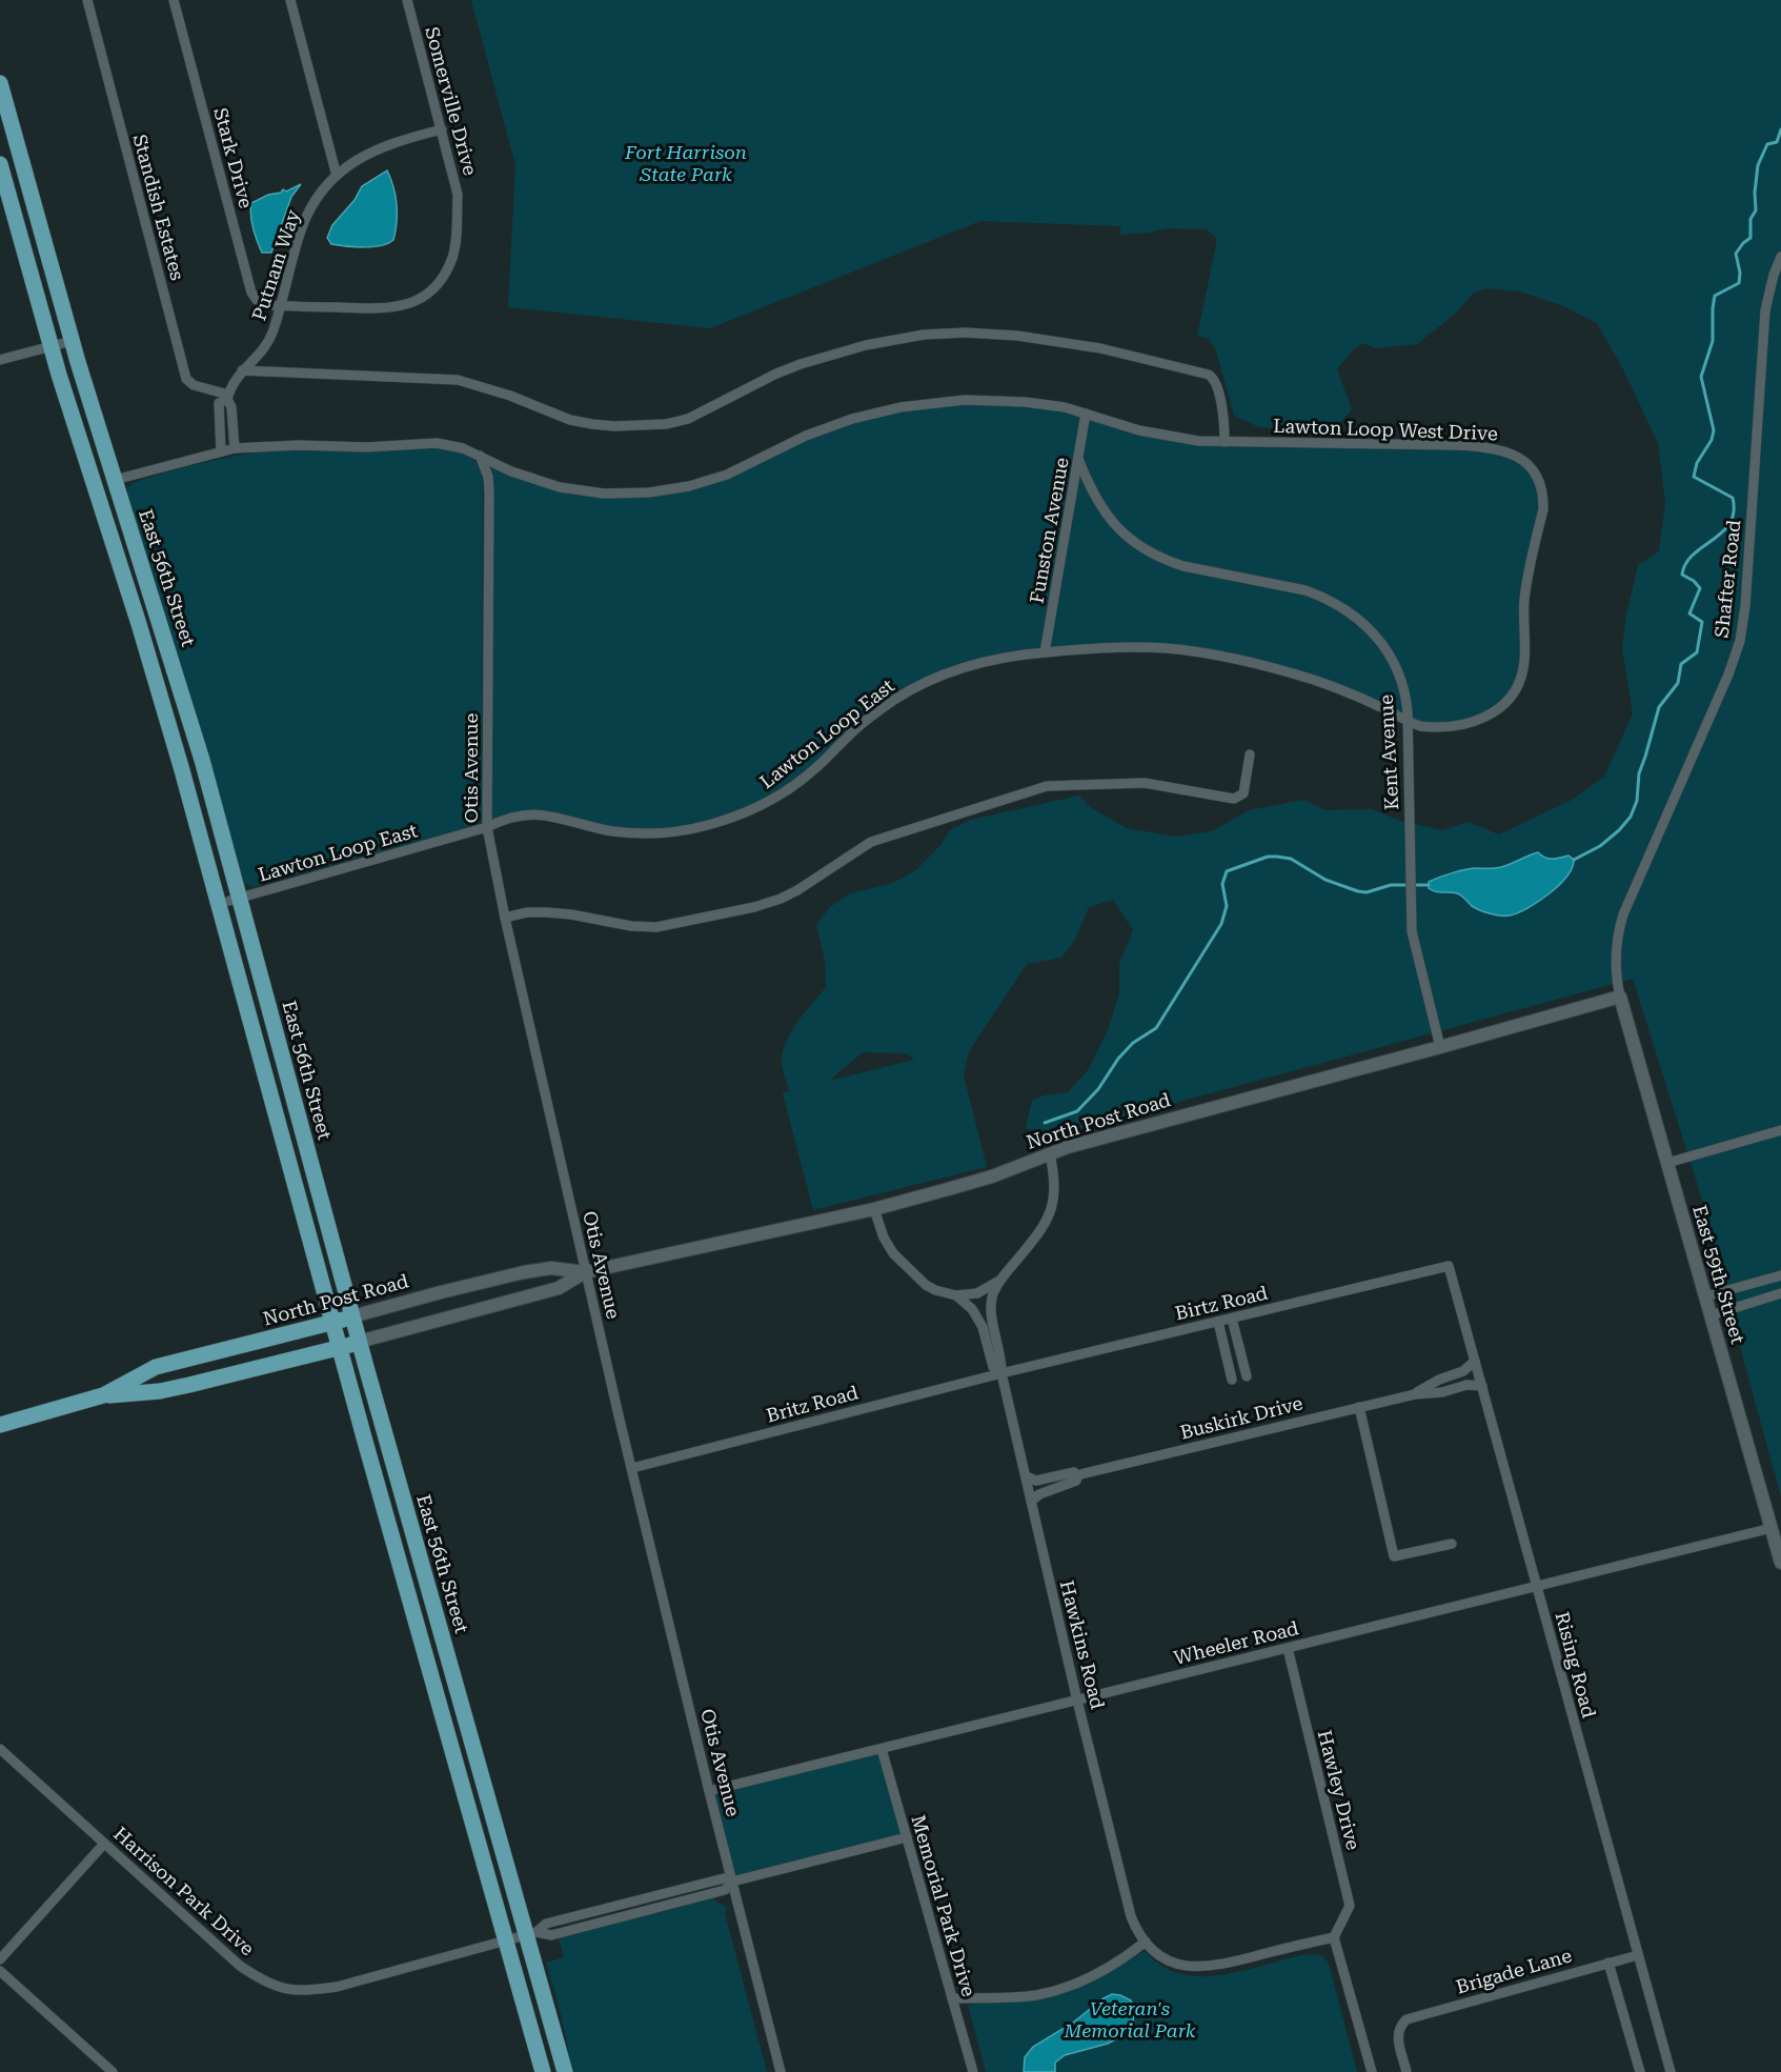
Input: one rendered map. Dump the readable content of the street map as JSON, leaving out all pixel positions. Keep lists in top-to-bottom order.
{
  "streets": {
    "main road": ["East 56th Street", "North Post Road"],
    "street": [
      "Somerville Drive",
      "Stark Drive",
      "Standish Estates",
      "Putnam Way",
      "Lawton Loop West Drive",
      "Funston Avenue",
      "Shafter Road",
      "Lawton Loop East",
      "Kent Avenue",
      "Otis Avenue",
      "East 59th Street",
      "Birtz Road",
      "Britz Road",
      "Buskirk Drive",
      "Wheeler Road",
      "Hawkins Road",
      "Rising Road",
      "Hawley Drive",
      "Harrison Park Drive",
      "Memorial Park Drive",
      "Brigade Lane"
    ]
  },
  "crossings": [
    ["Somerville Drive", "Stark Drive"],
    ["Somerville Drive", "Putnam Way"],
    ["Stark Drive", "Putnam Way"],
    ["Standish Estates", "Putnam Way"],
    ["Putnam Way", "Lawton Loop West Drive"],
    ["Lawton Loop West Drive", "Funston Avenue"],
    ["Lawton Loop West Drive", "East 56th Street"],
    ["Lawton Loop West Drive", "Lawton Loop East"],
    ["Lawton Loop West Drive", "Kent Avenue"],
    ["Lawton Loop West Drive", "Otis Avenue"],
    ["Funston Avenue", "Lawton Loop East"],
    ["Funston Avenue", "Kent Avenue"],
    ["East 56th Street", "Lawton Loop East"],
    ["East 56th Street", "North Post Road"],
    ["East 56th Street", "Harrison Park Drive"],
    ["Shafter Road", "North Post Road"],
    ["Shafter Road", "East 59th Street"],
    ["Lawton Loop East", "Kent Avenue"],
    ["Lawton Loop East", "Otis Avenue"],
    ["Kent Avenue", "North Post Road"],
    ["Otis Avenue", "North Post Road"],
    ["Otis Avenue", "Britz Road"],
    ["Otis Avenue", "Wheeler Road"],
    ["Otis Avenue", "Harrison Park Drive"],
    ["North Post Road", "East 59th Street"],
    ["North Post Road", "Hawkins Road"],
    ["East 59th Street", "Wheeler Road"],
    ["Birtz Road", "Britz Road"],
    ["Birtz Road", "Hawkins Road"],
    ["Birtz Road", "Rising Road"],
    ["Britz Road", "Hawkins Road"],
    ["Buskirk Drive", "Hawkins Road"],
    ["Buskirk Drive", "Rising Road"],
    ["Wheeler Road", "Hawkins Road"],
    ["Wheeler Road", "Rising Road"],
    ["Wheeler Road", "Hawley Drive"],
    ["Wheeler Road", "Memorial Park Drive"],
    ["Hawkins Road", "Hawley Drive"],
    ["Rising Road", "Brigade Lane"],
    ["Harrison Park Drive", "Memorial Park Drive"]
  ],
  "parks": ["Fort Harrison State Park", "Veteran's Memorial Park"]
}
